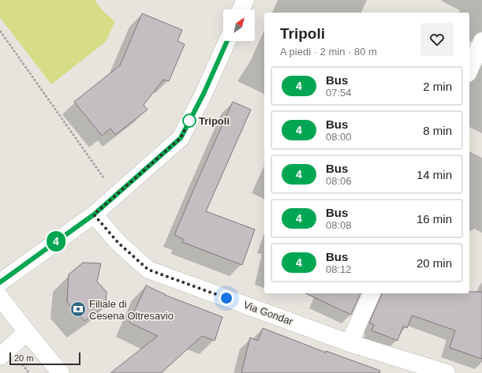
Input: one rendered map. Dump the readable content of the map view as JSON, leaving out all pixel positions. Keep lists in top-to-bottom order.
{
  "streets": {
    "street": ["Via Gondar"]
  },
  "places": {
    "other": ["Tripoli"],
    "bank": ["Filiale di Cesena Oltresavio"]
  },
  "lines": ["bus line 4"],
  "scale_bar": "20 m",
  "north": "top right",
  "page": {
    "on_map": "4",
    "heading": ["Tripoli", "A piedi · 2 min · 80 m"],
    "list": [
      {
        "mark": "4",
        "name": "Bus",
        "note": "07:54",
        "value": "2 min"
      },
      {
        "mark": "4",
        "name": "Bus",
        "note": "08:00",
        "value": "8 min"
      },
      {
        "mark": "4",
        "name": "Bus",
        "note": "08:06",
        "value": "14 min"
      },
      {
        "mark": "4",
        "name": "Bus",
        "note": "08:08",
        "value": "16 min"
      },
      {
        "mark": "4",
        "name": "Bus",
        "note": "08:12",
        "value": "20 min"
      }
    ],
    "scale": "20 m"
  }
}
